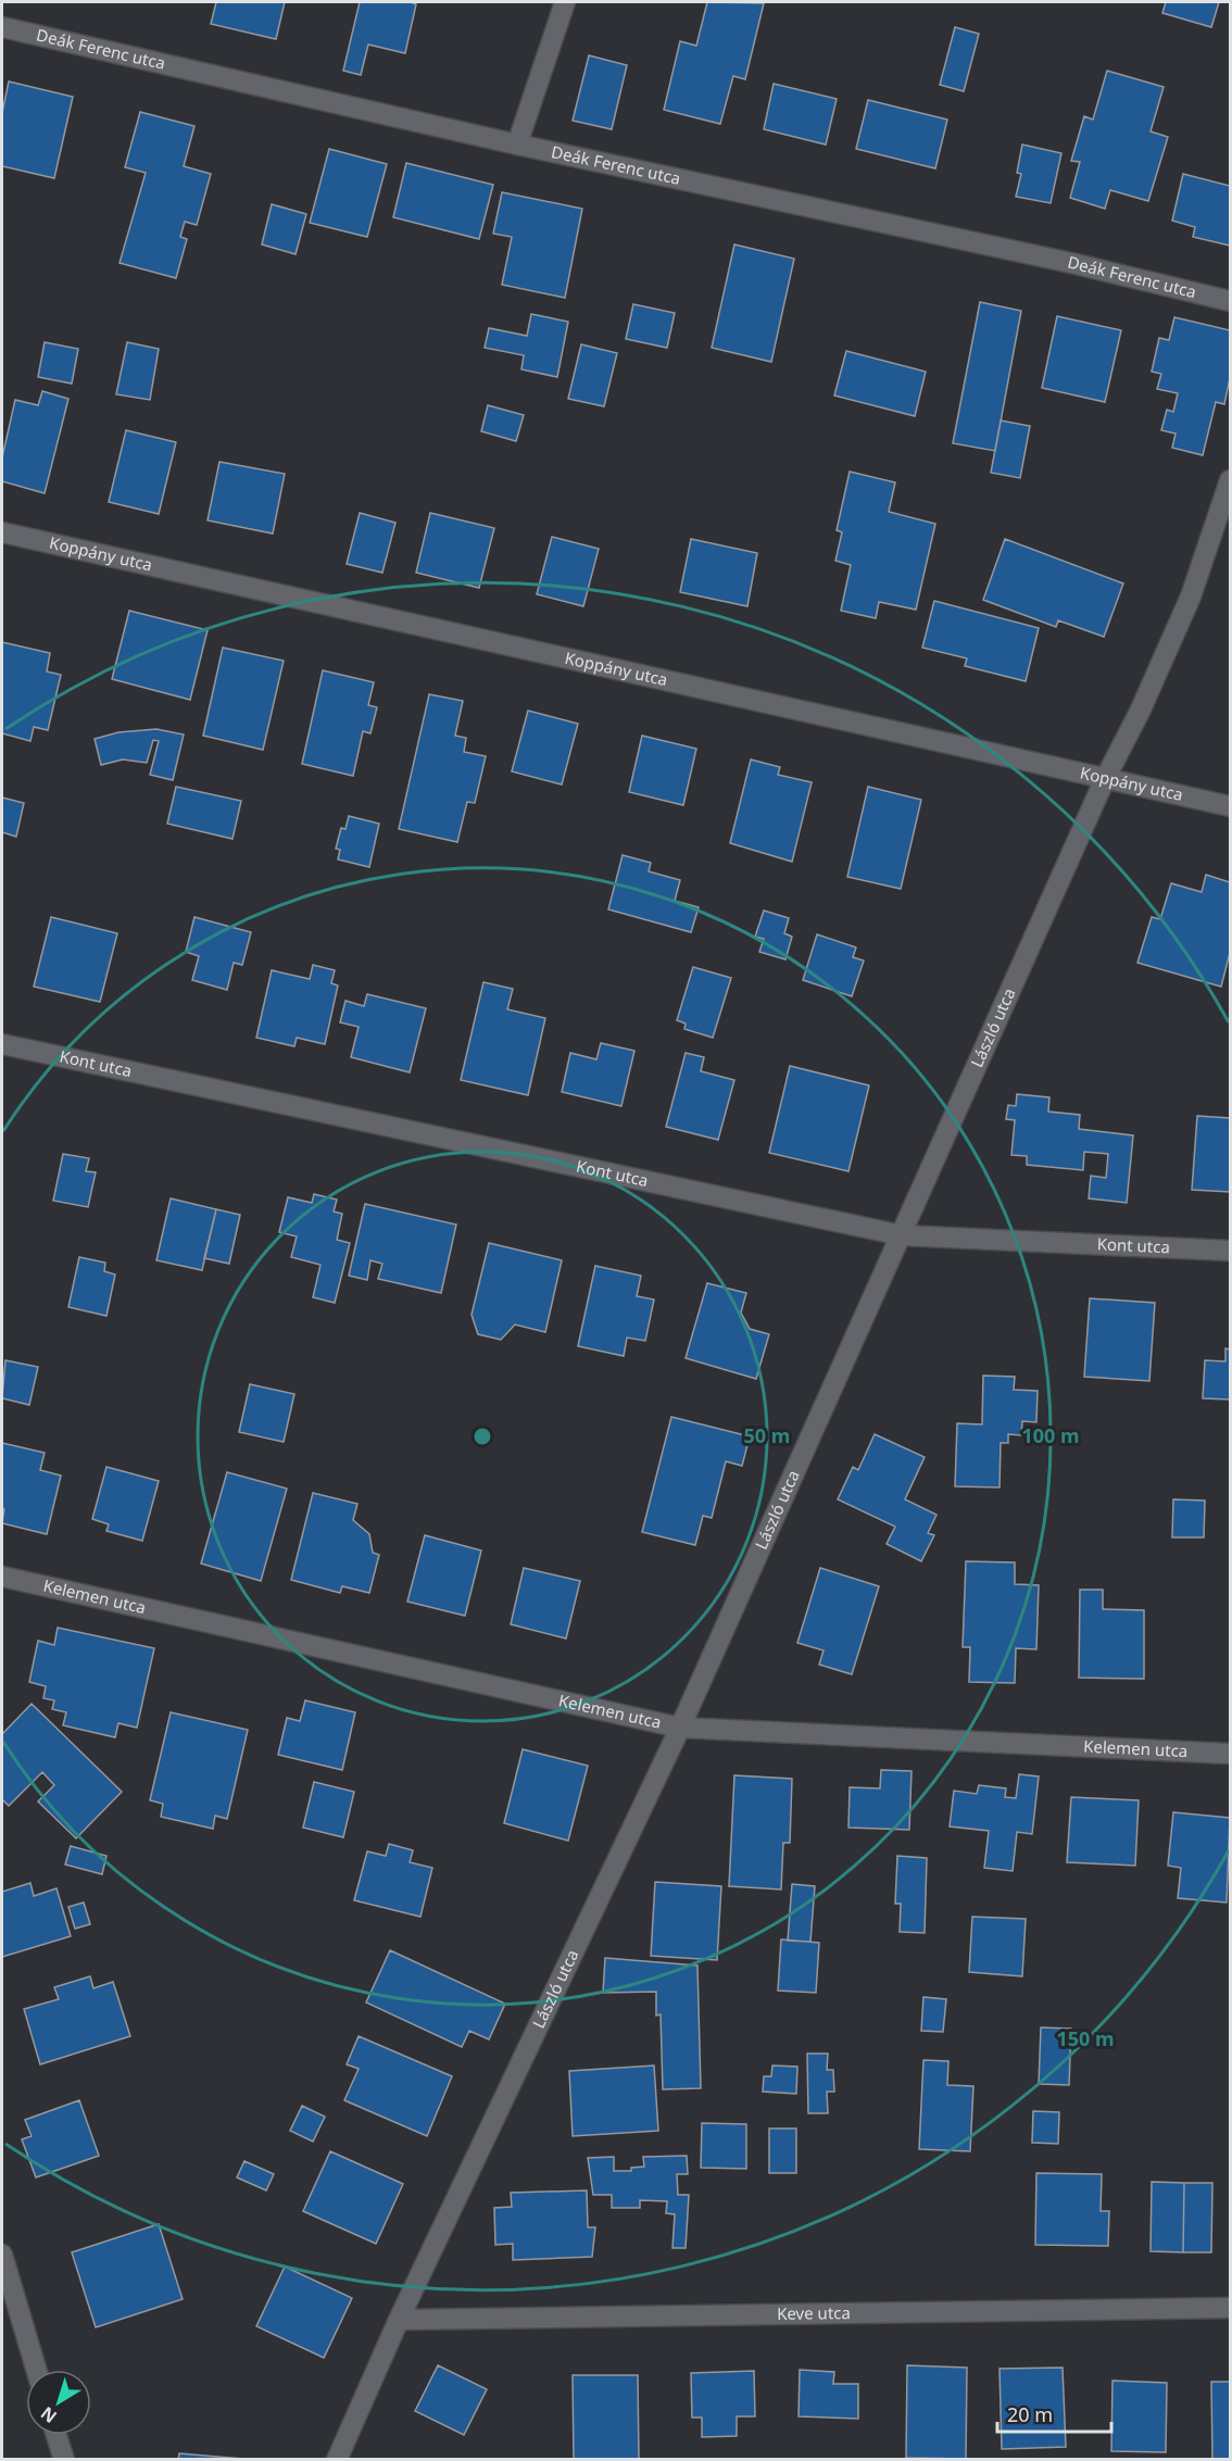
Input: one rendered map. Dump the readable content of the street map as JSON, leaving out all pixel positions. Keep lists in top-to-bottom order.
{
  "streets": {
    "street": [
      "Deák Ferenc utca",
      "Koppány utca",
      "László utca",
      "Kont utca",
      "Kelemen utca",
      "Keve utca"
    ]
  },
  "crossings": [
    ["Koppány utca", "László utca"],
    ["László utca", "Kont utca"],
    ["László utca", "Kelemen utca"],
    ["László utca", "Keve utca"]
  ],
  "scale_bar": "20 m",
  "north": "bottom left",
  "rings": ["50 m", "100 m", "150 m"]
}
